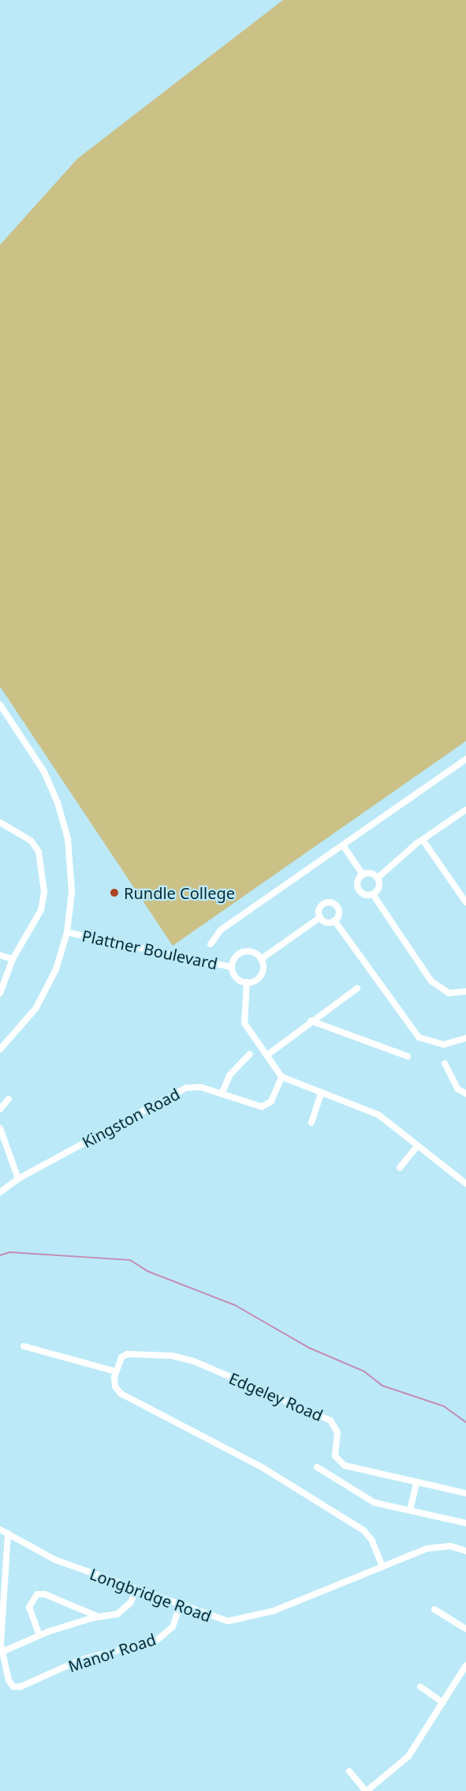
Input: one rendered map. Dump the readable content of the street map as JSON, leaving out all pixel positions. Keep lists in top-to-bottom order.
{
  "streets": {
    "street": [
      "Plattner Boulevard",
      "Kingston Road",
      "Edgeley Road",
      "Longbridge Road",
      "Manor Road"
    ]
  },
  "crossings": [
    ["Longbridge Road", "Manor Road"]
  ],
  "places": ["Rundle College"]
}
